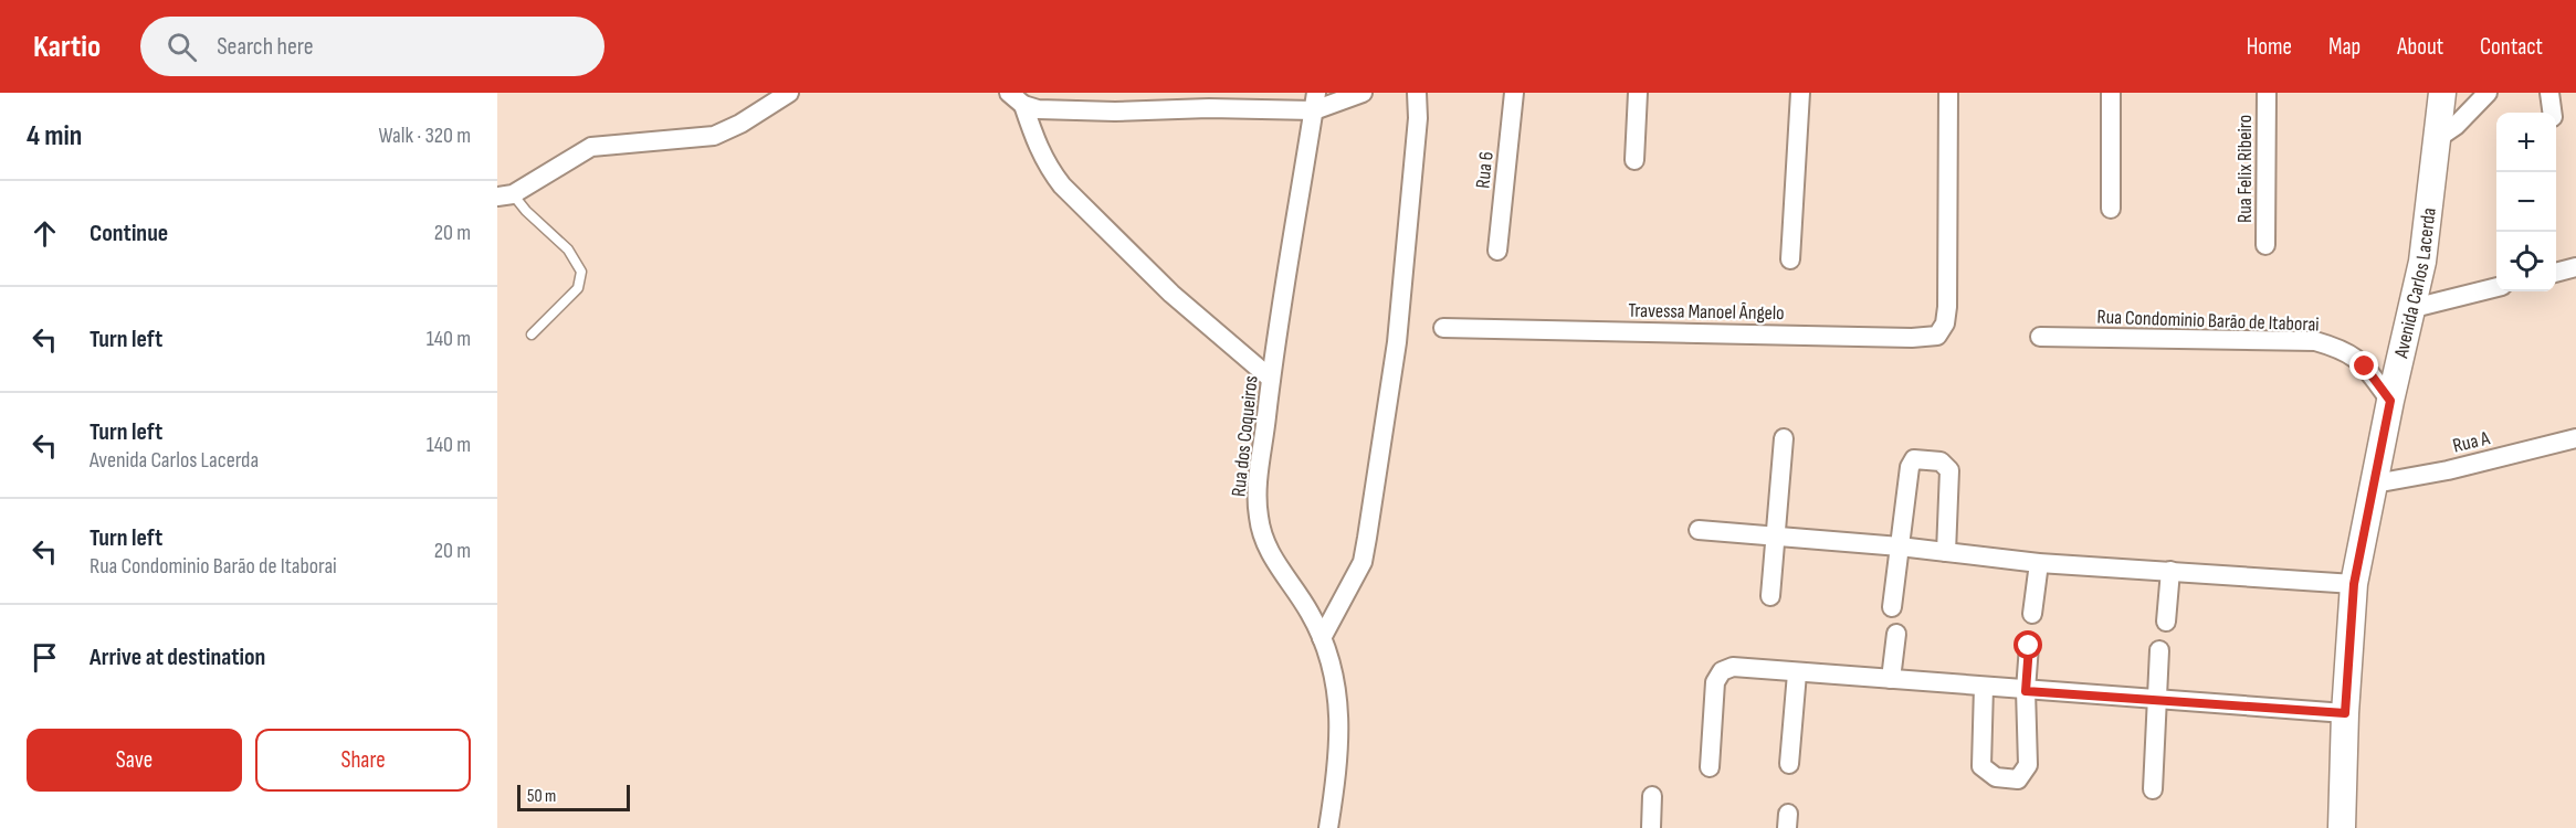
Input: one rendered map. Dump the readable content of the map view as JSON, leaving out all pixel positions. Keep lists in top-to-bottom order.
{
  "streets": {
    "street": [
      "Rua Felix Ribeiro",
      "Rua 6",
      "Avenida Carlos Lacerda",
      "Travessa Manoel Ângelo",
      "Rua Condominio Barão de Itaborai",
      "Rua dos Coqueiros",
      "Rua A"
    ]
  },
  "crossings": [
    ["Avenida Carlos Lacerda", "Rua Condominio Barão de Itaborai"],
    ["Avenida Carlos Lacerda", "Rua A"]
  ],
  "scale_bar": "50 m",
  "page": {
    "header": "Kartio",
    "search": "Search here",
    "nav": [
      "Home",
      "Map",
      "About",
      "Contact"
    ],
    "heading": ["4 min", "Walk · 320 m"],
    "map_buttons": ["+", "−"],
    "list": [
      ["Continue", "20 m"],
      ["Turn left", "140 m"],
      ["Turn left", "Avenida Carlos Lacerda", "140 m"],
      ["Turn left", "Rua Condominio Barão de Itaborai", "20 m"],
      "Arrive at destination"
    ],
    "buttons": ["Save", "Share"],
    "scale": "50 m"
  }
}
